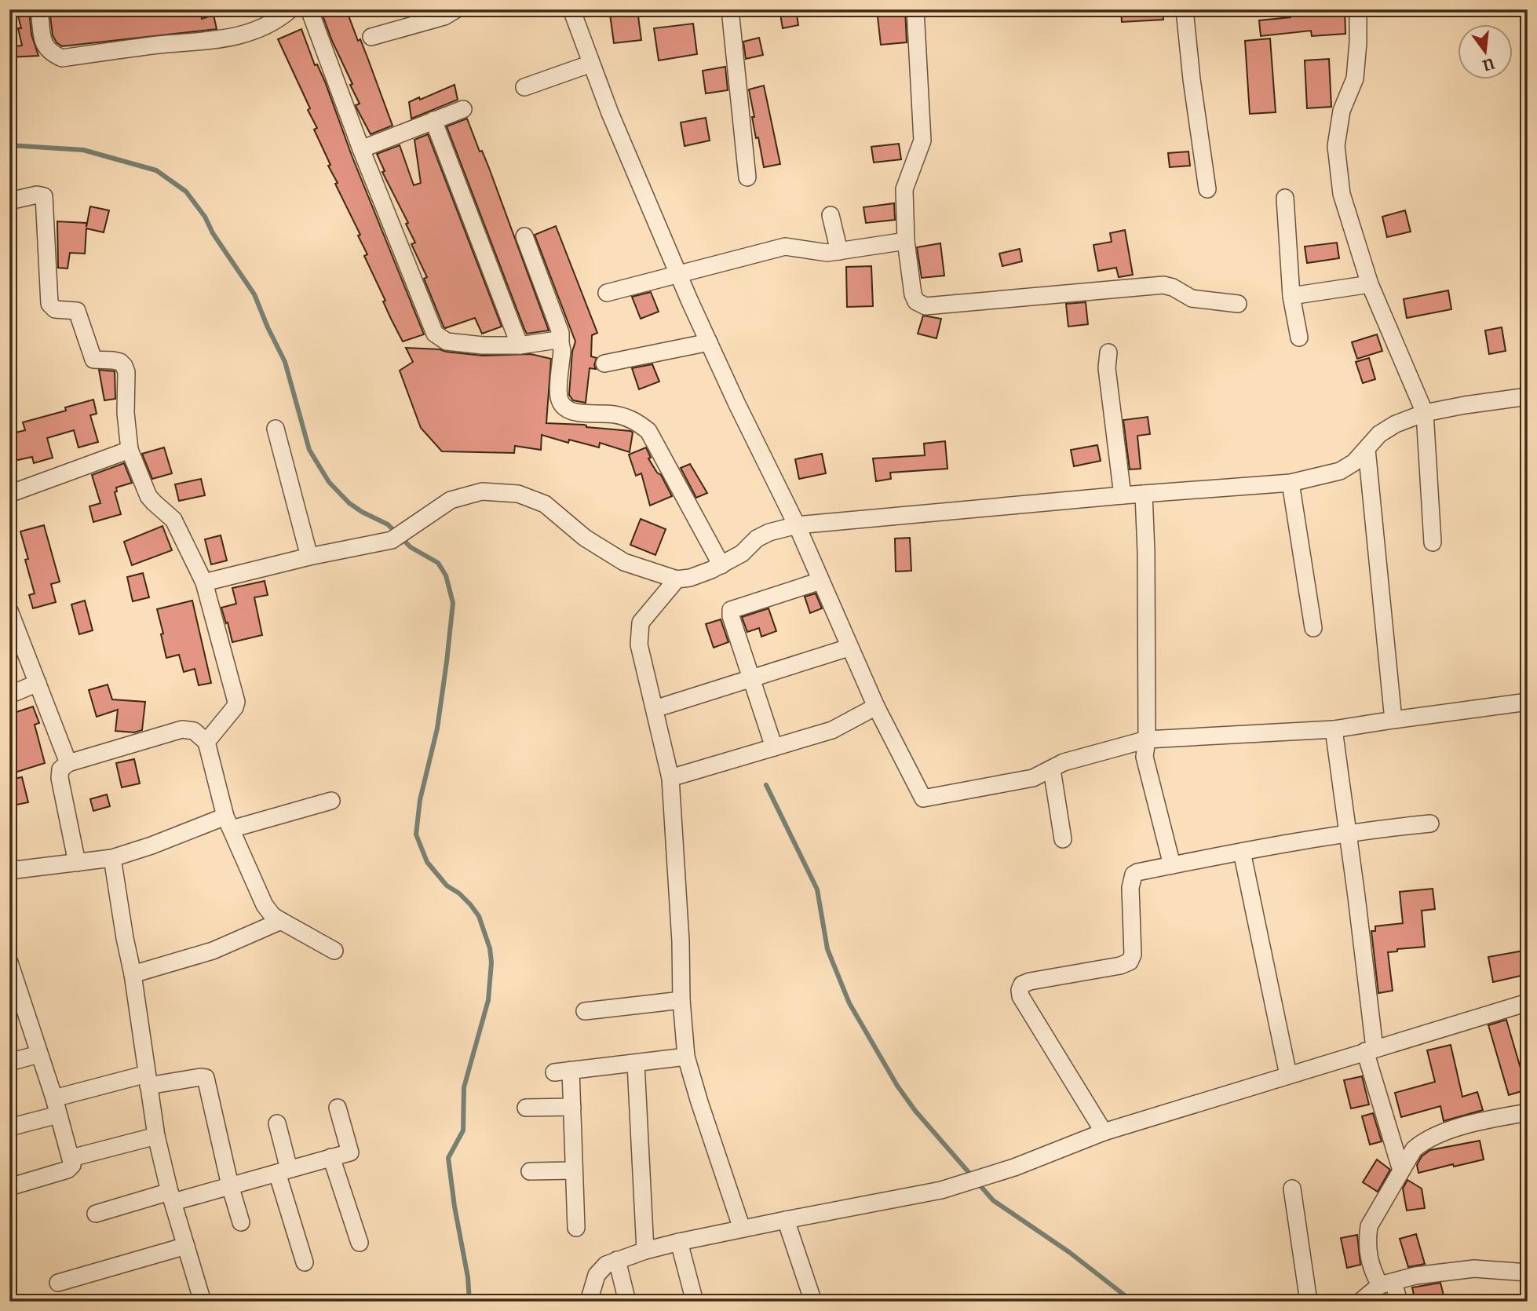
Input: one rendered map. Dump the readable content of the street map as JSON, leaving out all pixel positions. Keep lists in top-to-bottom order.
{
  "north": "bottom"
}
